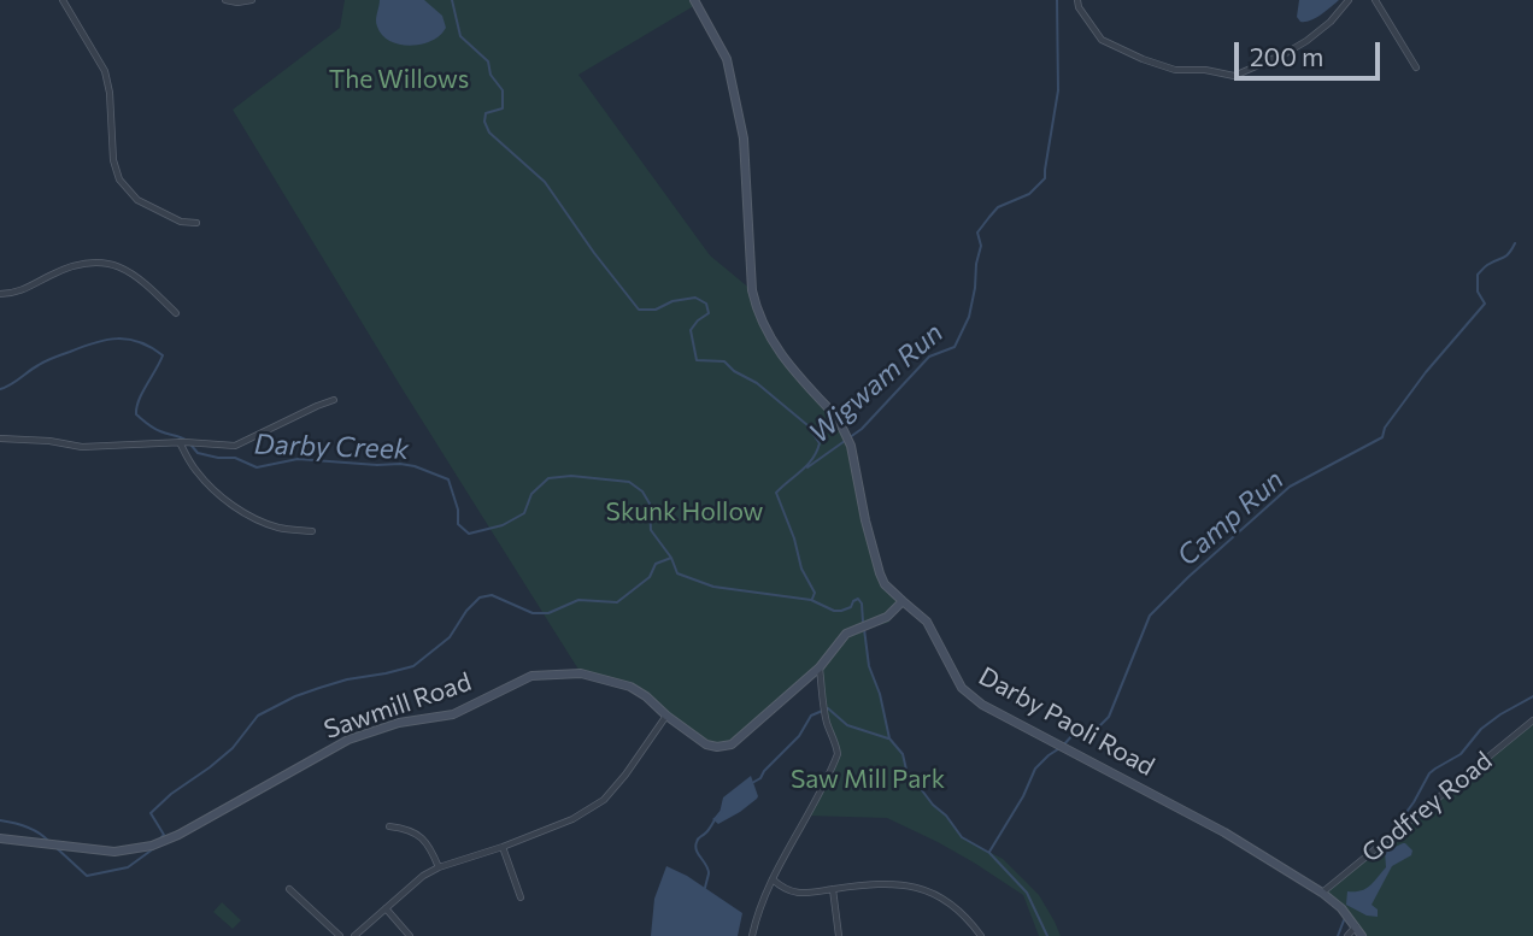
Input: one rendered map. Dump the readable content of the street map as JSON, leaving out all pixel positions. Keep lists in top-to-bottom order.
{
  "streets": {
    "street": ["Sawmill Road", "Darby Paoli Road", "Godfrey Road"]
  },
  "crossings": [
    ["Sawmill Road", "Darby Paoli Road"],
    ["Darby Paoli Road", "Godfrey Road"]
  ],
  "water": ["Wigwam Run", "Darby Creek", "Camp Run"],
  "parks": ["The Willows", "Skunk Hollow", "Saw Mill Park"],
  "scale_bar": "200 m"
}
